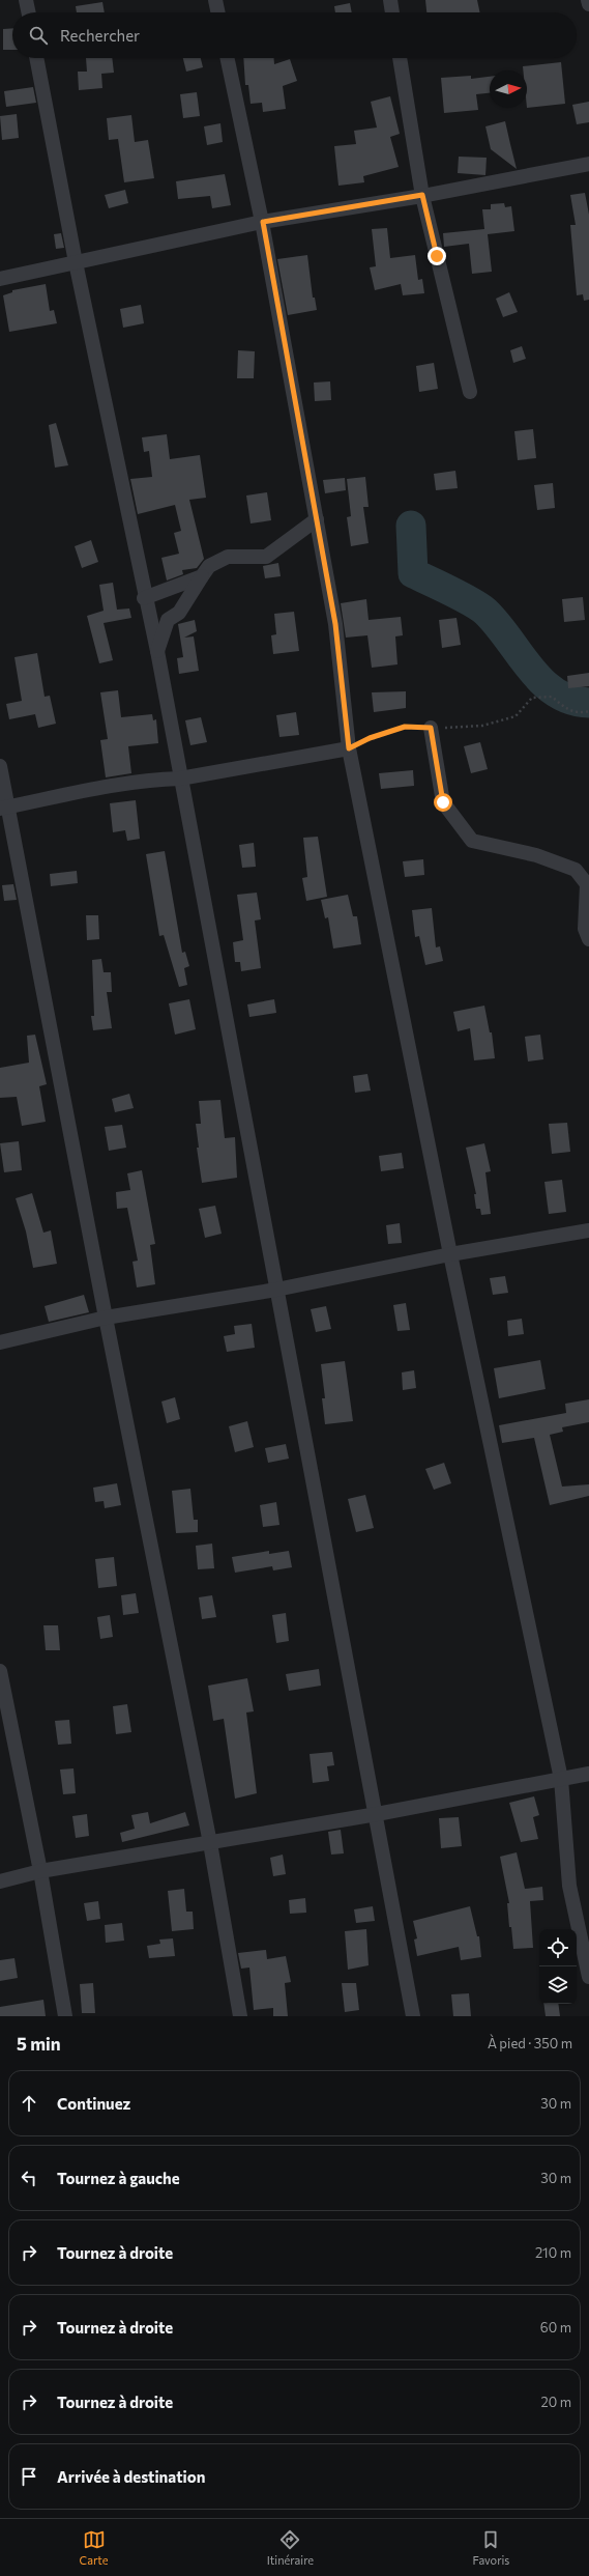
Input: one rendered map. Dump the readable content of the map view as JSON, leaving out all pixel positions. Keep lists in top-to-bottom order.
{
  "north": "right",
  "page": {
    "search": "Rechercher",
    "heading": ["5 min", "À pied · 350 m"],
    "list": [
      ["Continuez", "30 m"],
      ["Tournez à gauche", "30 m"],
      ["Tournez à droite", "210 m"],
      ["Tournez à droite", "60 m"],
      ["Tournez à droite", "20 m"],
      "Arrivée à destination"
    ],
    "nav": ["Carte", "Itinéraire", "Favoris"]
  }
}
